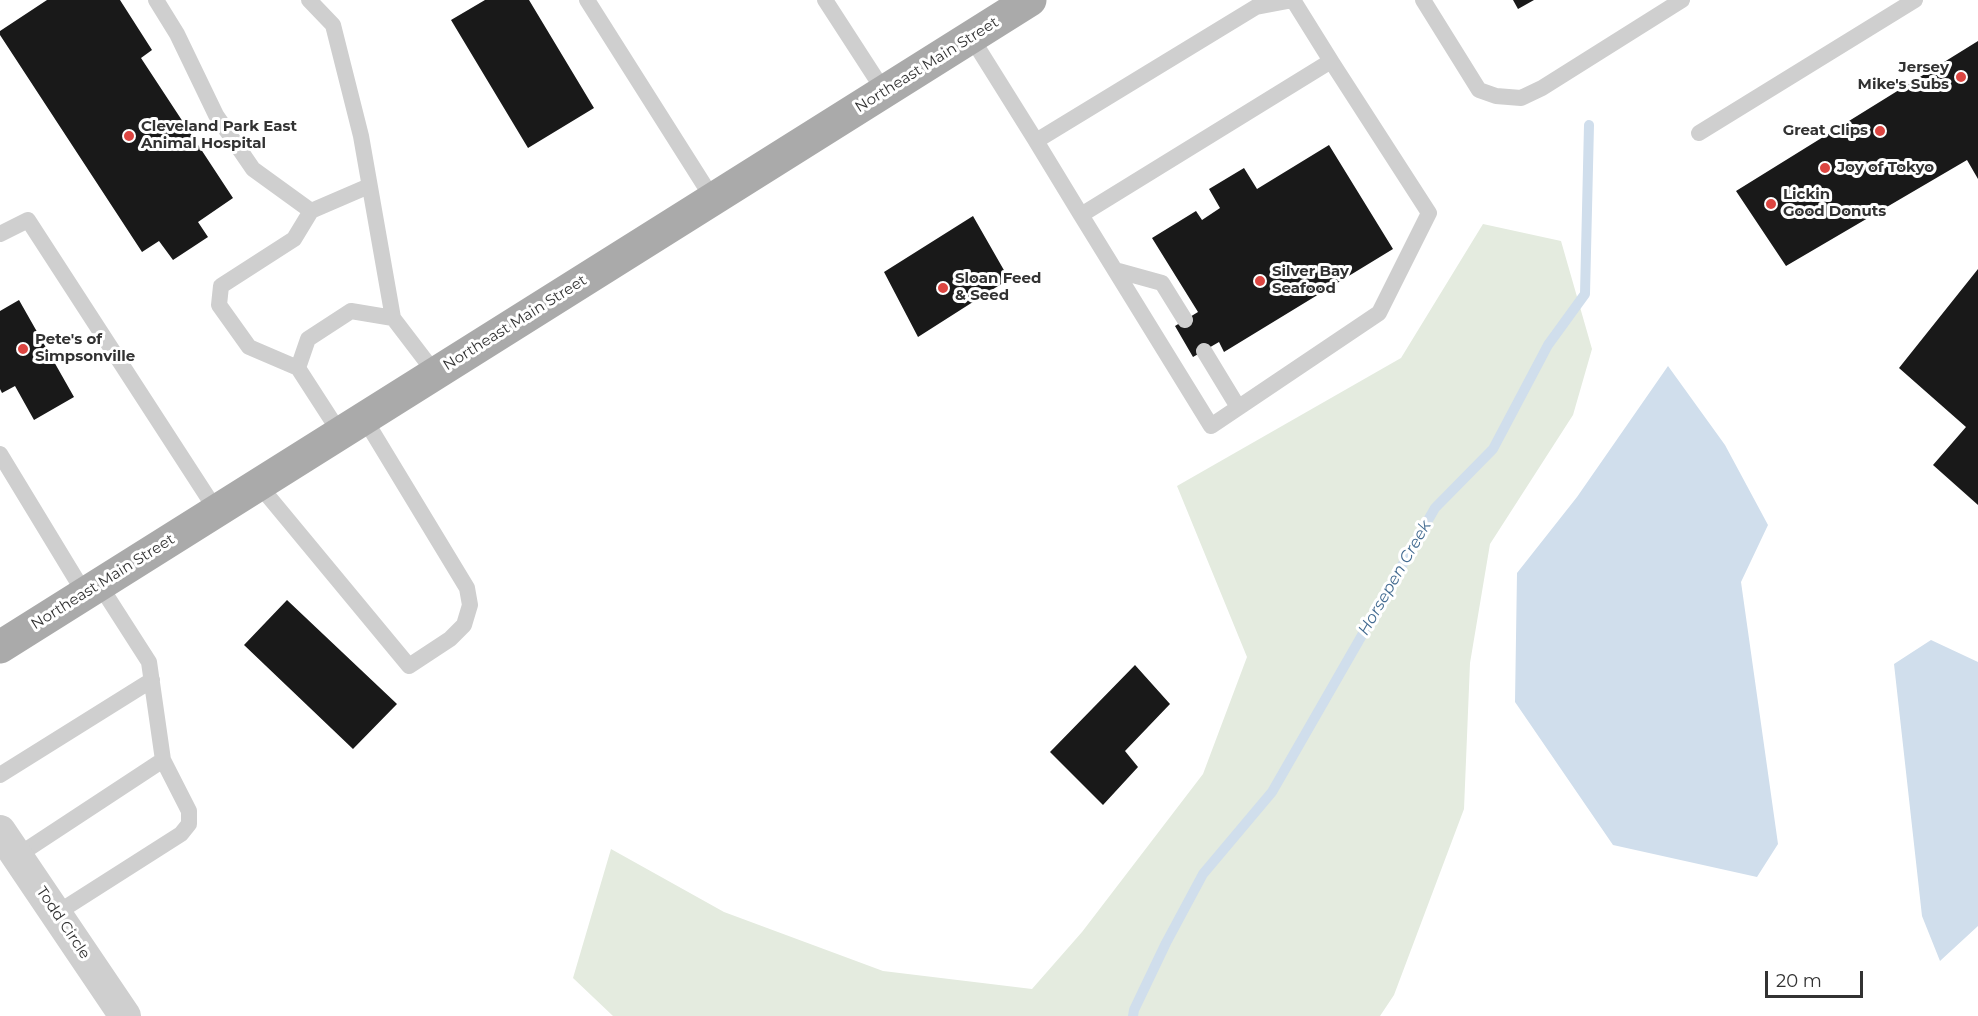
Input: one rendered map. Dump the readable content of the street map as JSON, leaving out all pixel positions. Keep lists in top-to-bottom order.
{
  "streets": {
    "main road": ["Northeast Main Street"],
    "street": ["Todd Circle"]
  },
  "water": ["Horsepen Creek"],
  "places": [
    "Jersey Mike's Subs",
    "Great Clips",
    "Cleveland Park East Animal Hospital",
    "Joy of Tokyo",
    "Lickin Good Donuts",
    "Silver Bay Seafood",
    "Sloan Feed & Seed",
    "Pete's of Simpsonville"
  ],
  "scale_bar": "20 m"
}
